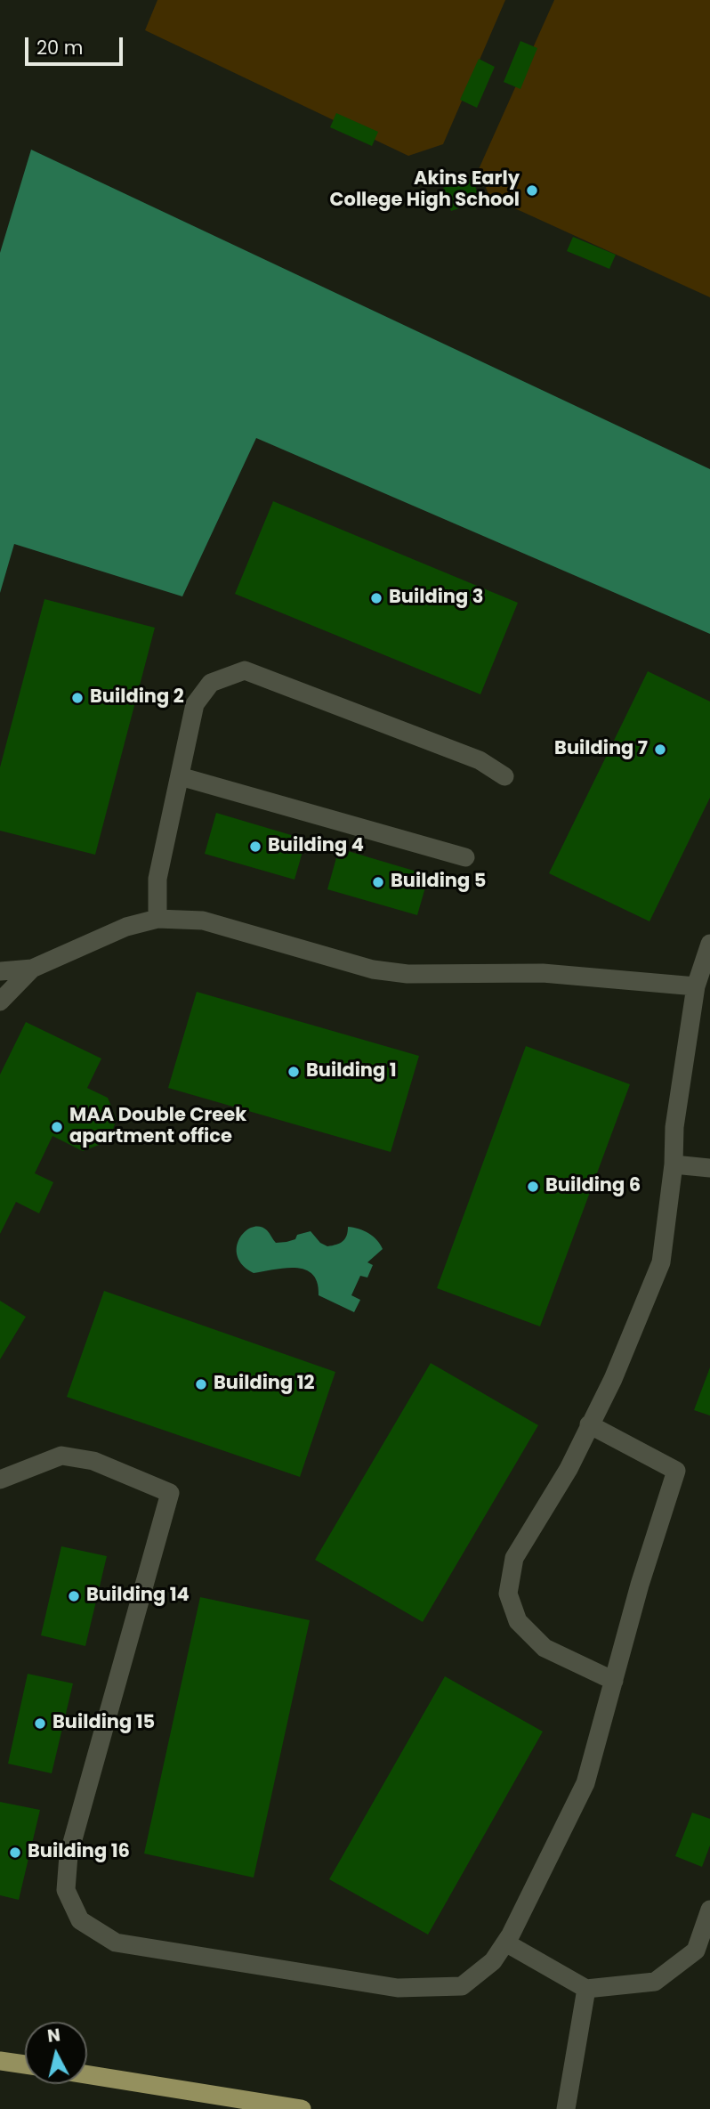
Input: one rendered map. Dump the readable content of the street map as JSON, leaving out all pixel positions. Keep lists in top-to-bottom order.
{
  "places": [
    "Akins Early College High School",
    "Building 3",
    "Building 2",
    "Building 7",
    "Building 4",
    "Building 5",
    "Building 1",
    "MAA Double Creek apartment office",
    "Building 6",
    "Building 12",
    "Building 14",
    "Building 15",
    "Building 16"
  ],
  "scale_bar": "20 m",
  "north": "top"
}
